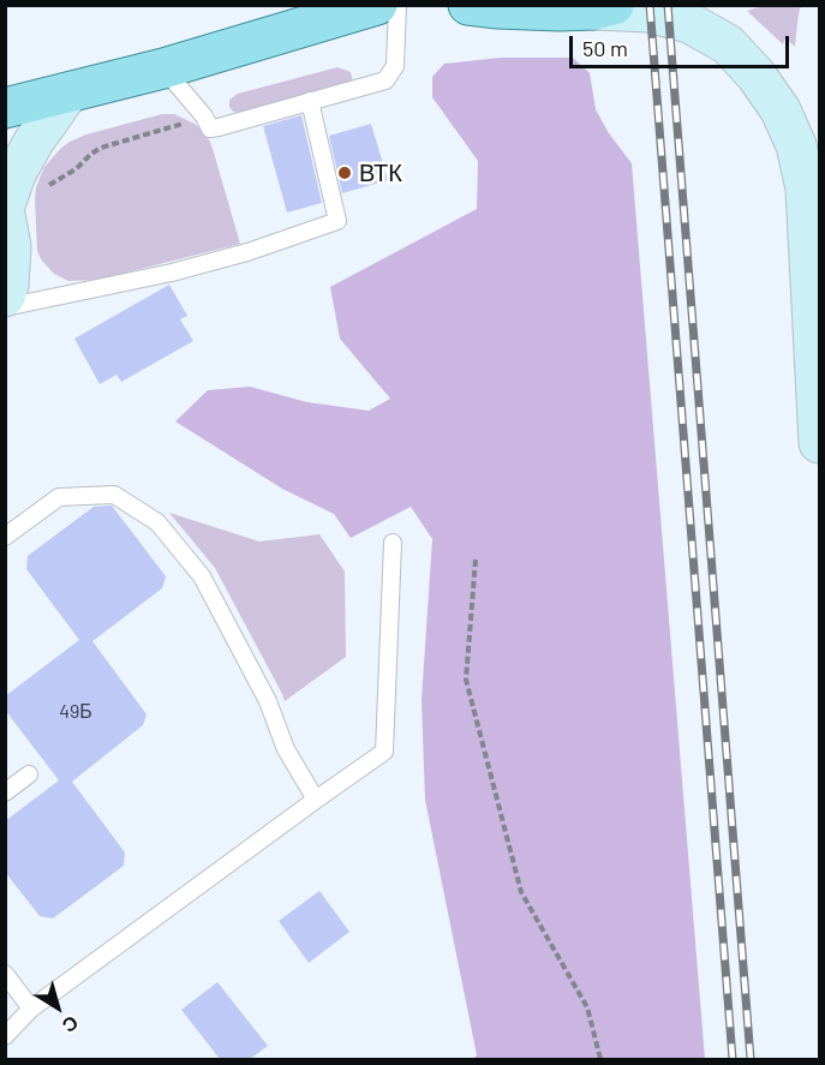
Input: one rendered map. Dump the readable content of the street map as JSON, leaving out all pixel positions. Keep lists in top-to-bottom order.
{
  "places": ["ВТК"],
  "house_numbers": ["49Б"],
  "scale_bar": "50 m",
  "north": "bottom right"
}
